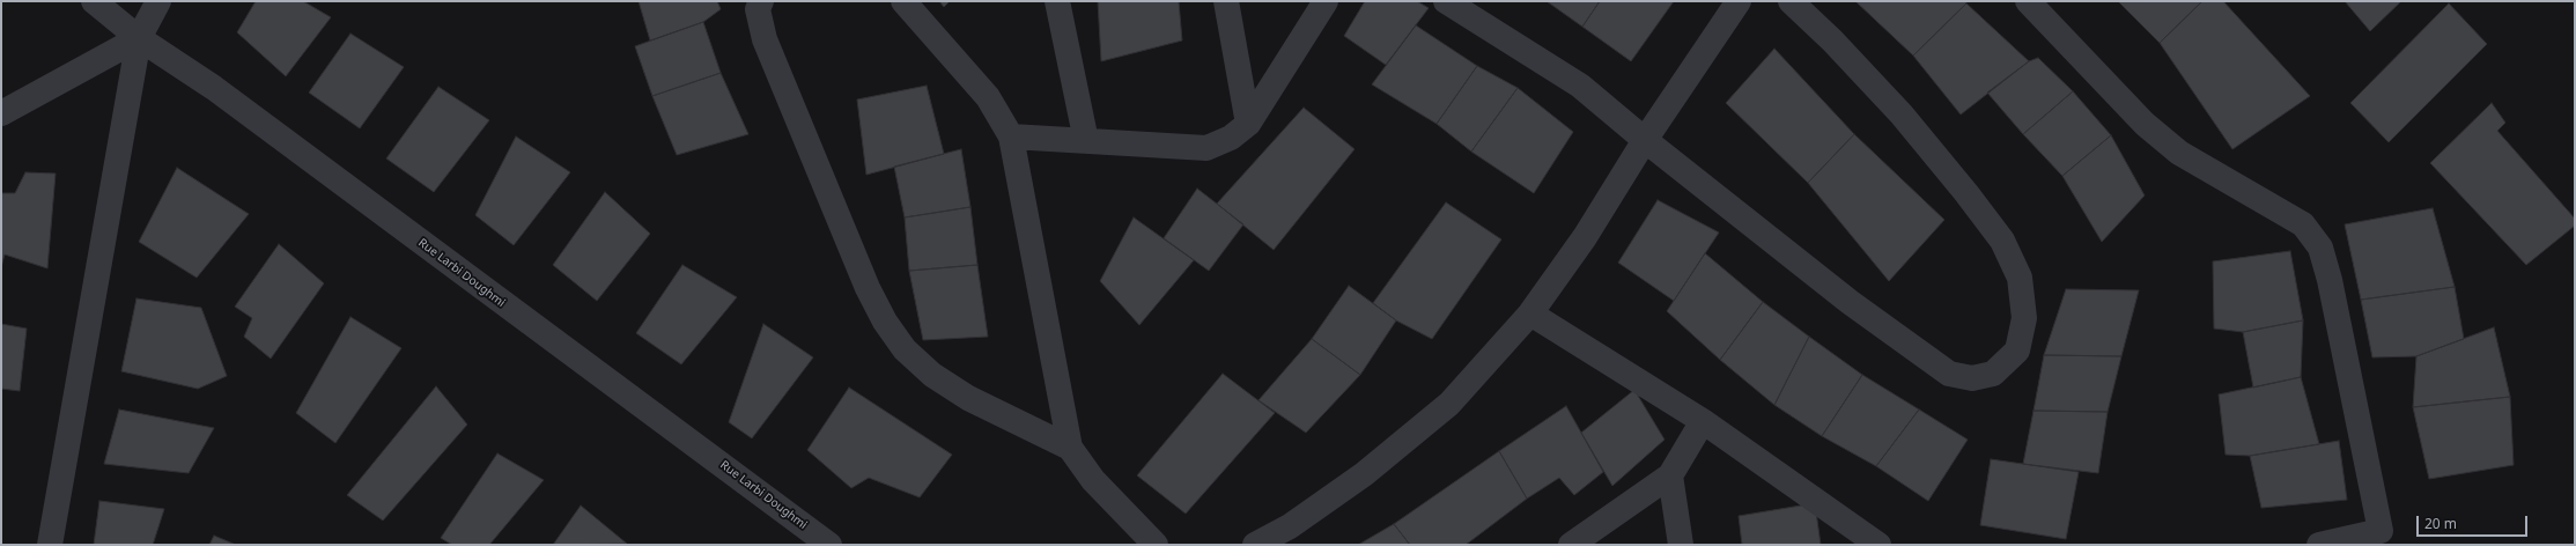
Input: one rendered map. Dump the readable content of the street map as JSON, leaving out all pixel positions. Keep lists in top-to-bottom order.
{
  "streets": {
    "street": ["Rue Larbi Doughmi"]
  },
  "scale_bar": "20 m"
}
